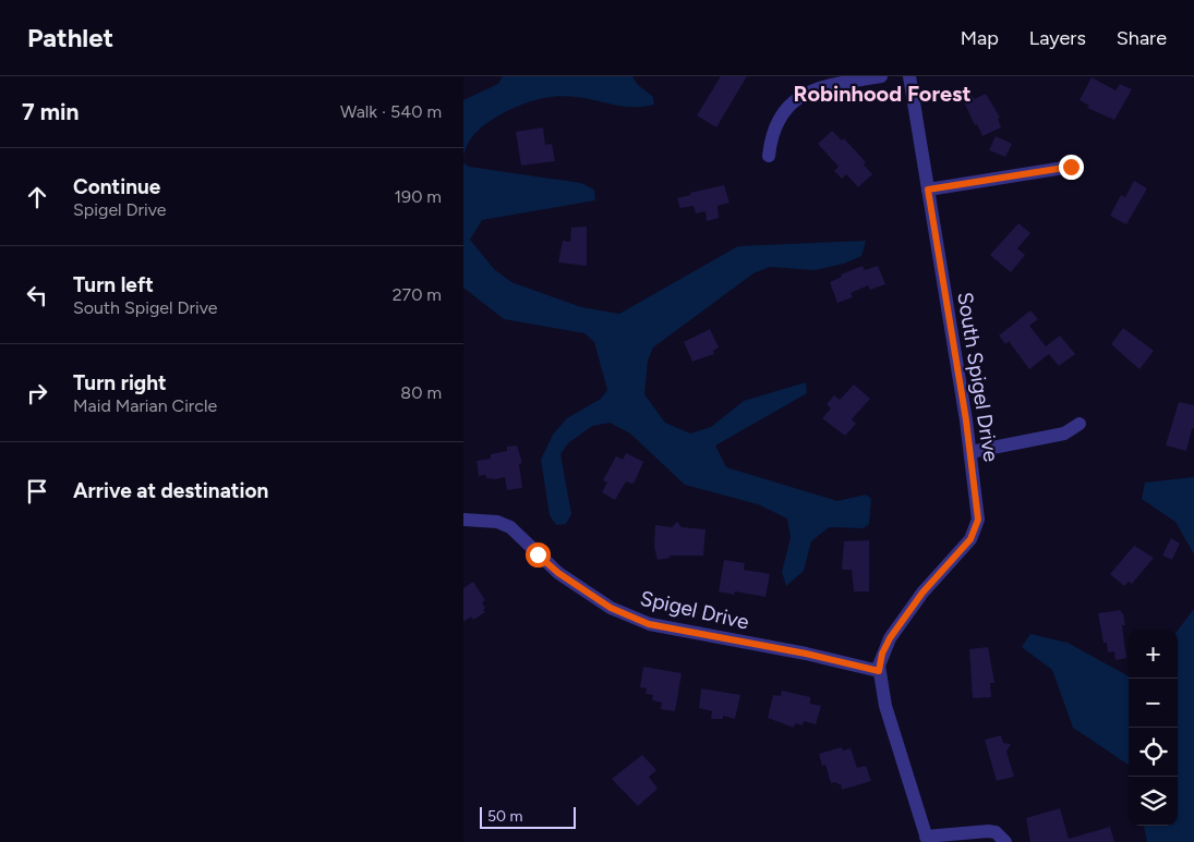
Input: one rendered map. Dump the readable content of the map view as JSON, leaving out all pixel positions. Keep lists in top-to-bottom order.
{
  "streets": {
    "street": ["South Spigel Drive", "Spigel Drive"]
  },
  "crossings": [
    ["South Spigel Drive", "Spigel Drive"]
  ],
  "districts": ["Robinhood Forest"],
  "scale_bar": "50 m",
  "page": {
    "header": "Pathlet",
    "nav": ["Map", "Layers", "Share"],
    "heading": ["7 min", "Walk · 540 m"],
    "list": [
      ["Continue", "Spigel Drive", "190 m"],
      ["Turn left", "South Spigel Drive", "270 m"],
      ["Turn right", "Maid Marian Circle", "80 m"],
      "Arrive at destination"
    ],
    "map_buttons": ["+", "−"],
    "scale": "50 m"
  }
}
